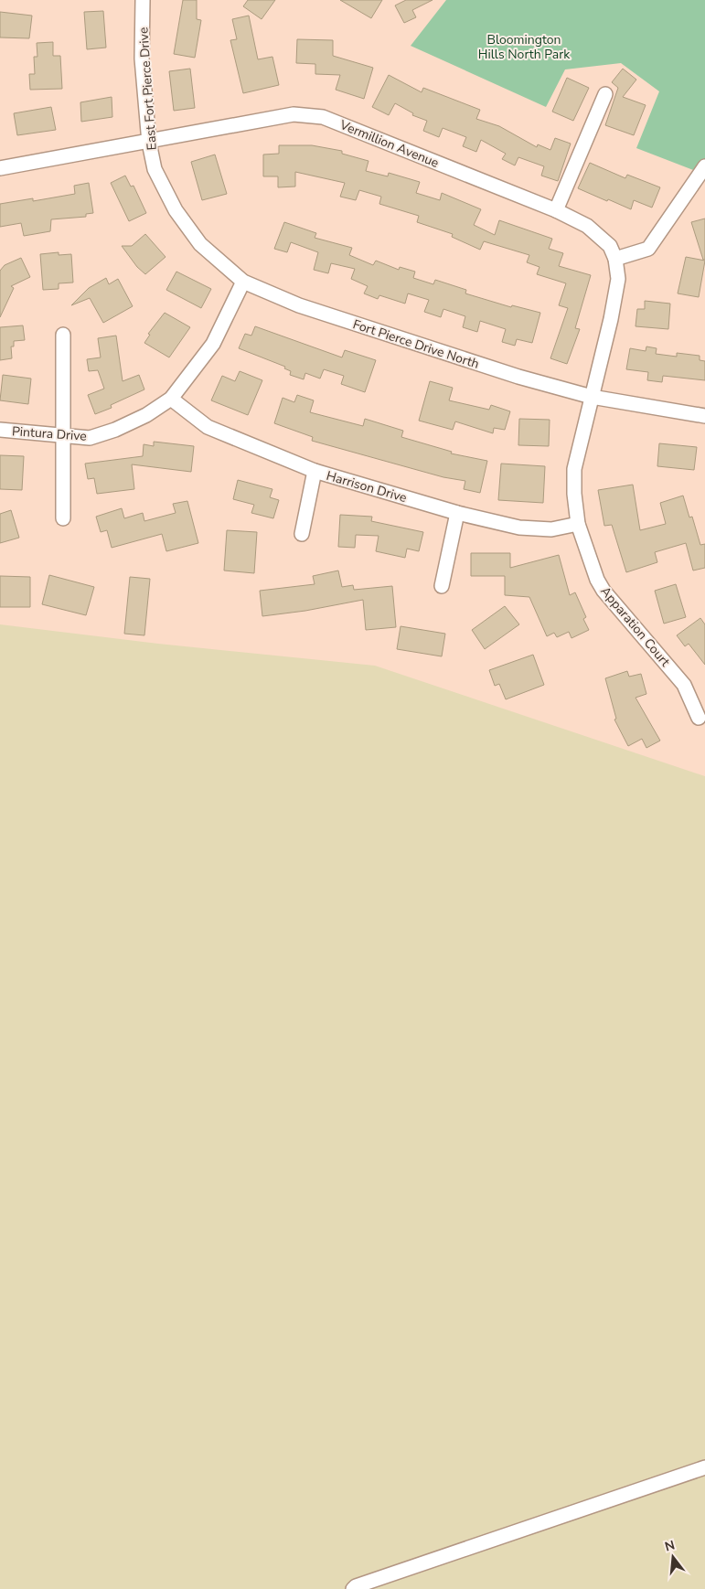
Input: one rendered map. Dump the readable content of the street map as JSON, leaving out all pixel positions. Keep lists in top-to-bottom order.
{
  "streets": {
    "street": [
      "East Fort Pierce Drive",
      "Vermillion Avenue",
      "Fort Pierce Drive North",
      "Pintura Drive",
      "Harrison Drive",
      "Apparation Court"
    ]
  },
  "crossings": [
    ["East Fort Pierce Drive", "Vermillion Avenue"],
    ["East Fort Pierce Drive", "Fort Pierce Drive North"],
    ["East Fort Pierce Drive", "Pintura Drive"],
    ["Vermillion Avenue", "Fort Pierce Drive North"],
    ["Vermillion Avenue", "Apparation Court"],
    ["Fort Pierce Drive North", "Pintura Drive"],
    ["Fort Pierce Drive North", "Apparation Court"],
    ["Pintura Drive", "Harrison Drive"],
    ["Harrison Drive", "Apparation Court"]
  ],
  "parks": ["Bloomington Hills North Park"],
  "north": "top"
}
